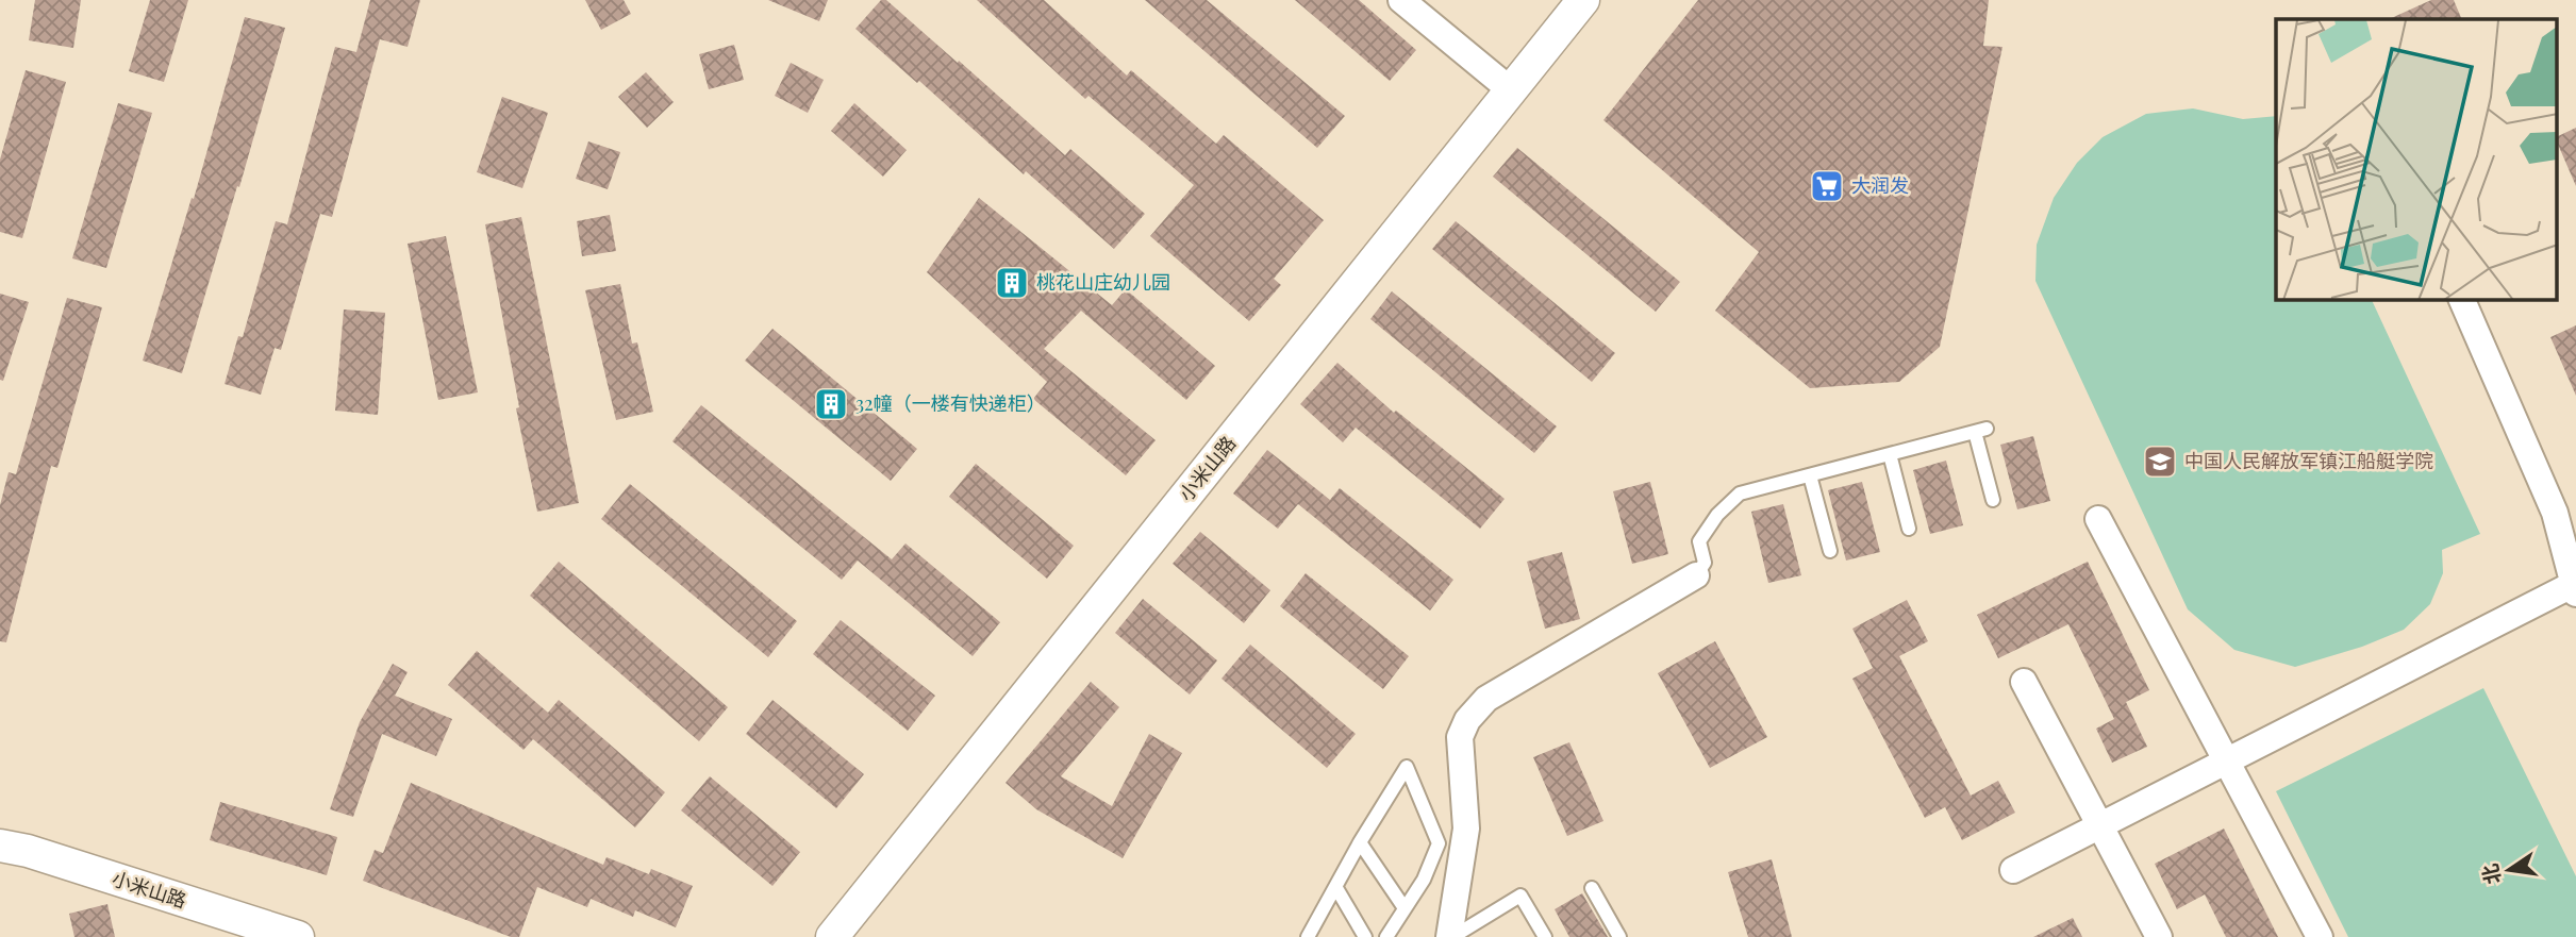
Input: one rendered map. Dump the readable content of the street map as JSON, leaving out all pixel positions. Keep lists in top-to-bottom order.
{
  "streets": {
    "street": ["小米山路"]
  },
  "places": {
    "supermarket": ["大润发"],
    "building": ["桃花山庄幼儿园", "32幢（一楼有快递柜）"],
    "school or university": ["中国人民解放军镇江船艇学院"]
  },
  "north": "left"
}
